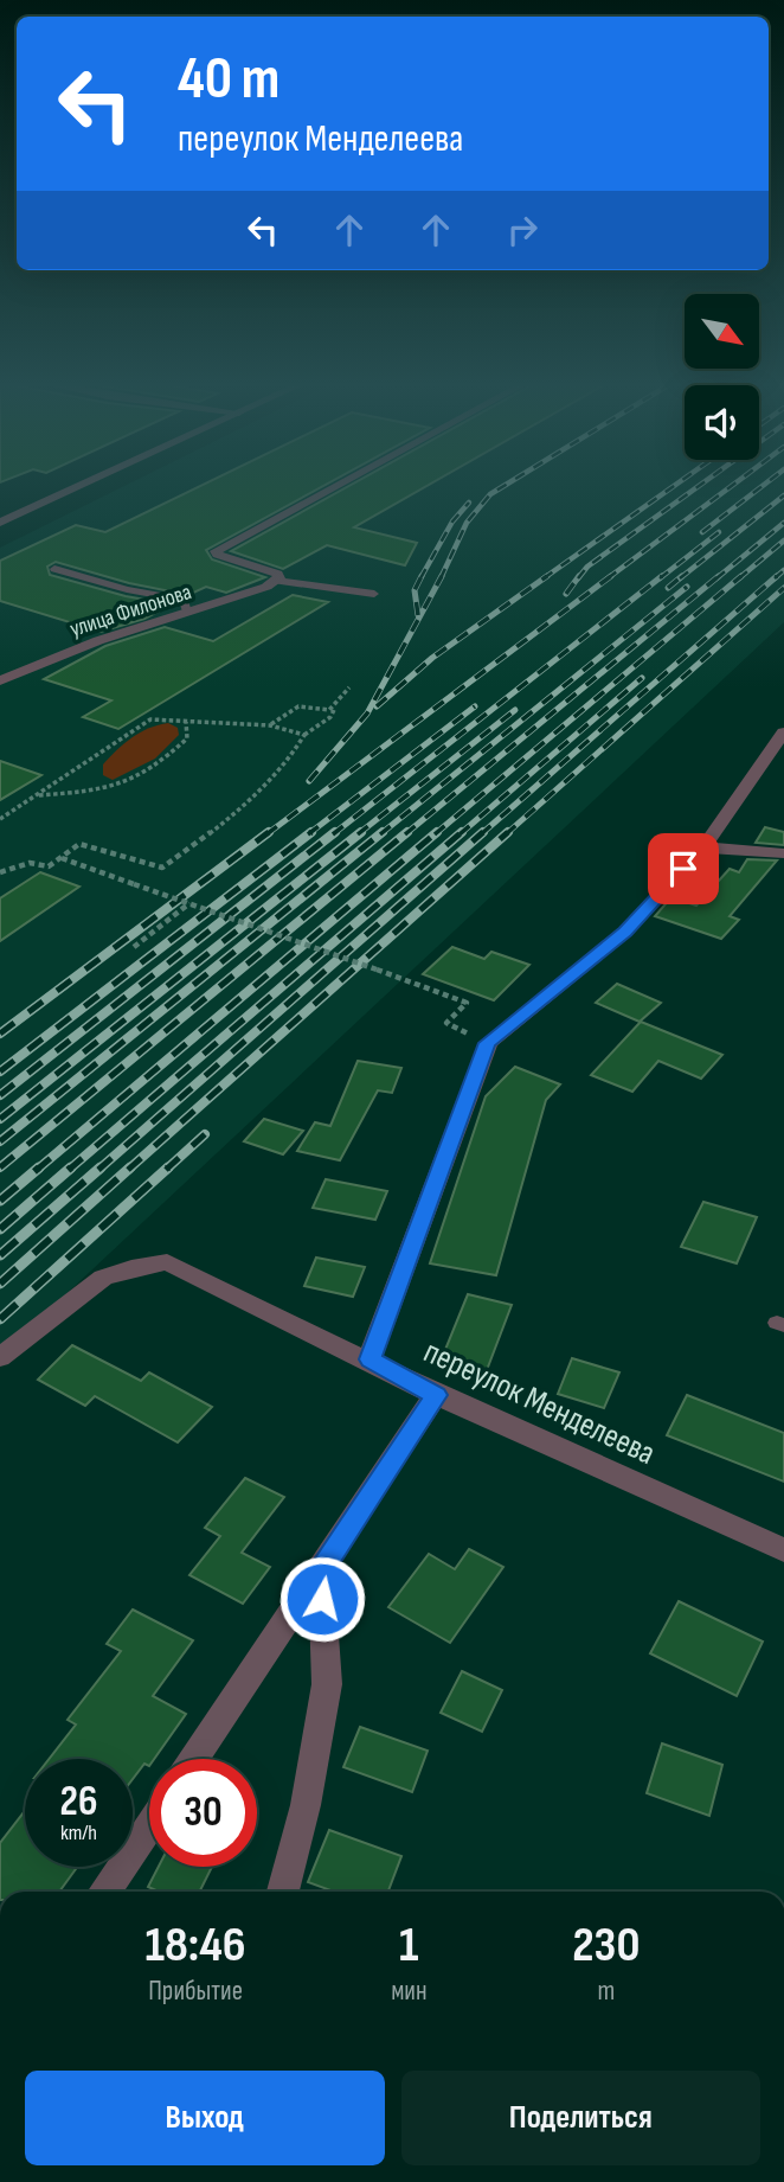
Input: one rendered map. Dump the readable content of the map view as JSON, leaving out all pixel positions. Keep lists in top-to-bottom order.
{
  "streets": {
    "street": ["улица Филонова", "переулок Менделеева"]
  },
  "north": "bottom right",
  "page": {
    "turn": ["40 m", "переулок Менделеева"],
    "speed": "26 km/h",
    "limit": "30",
    "eta": [
      "18:46",
      "Прибытие",
      "1",
      "мин",
      "230",
      "m"
    ],
    "buttons": ["Выход", "Поделиться"]
  }
}
